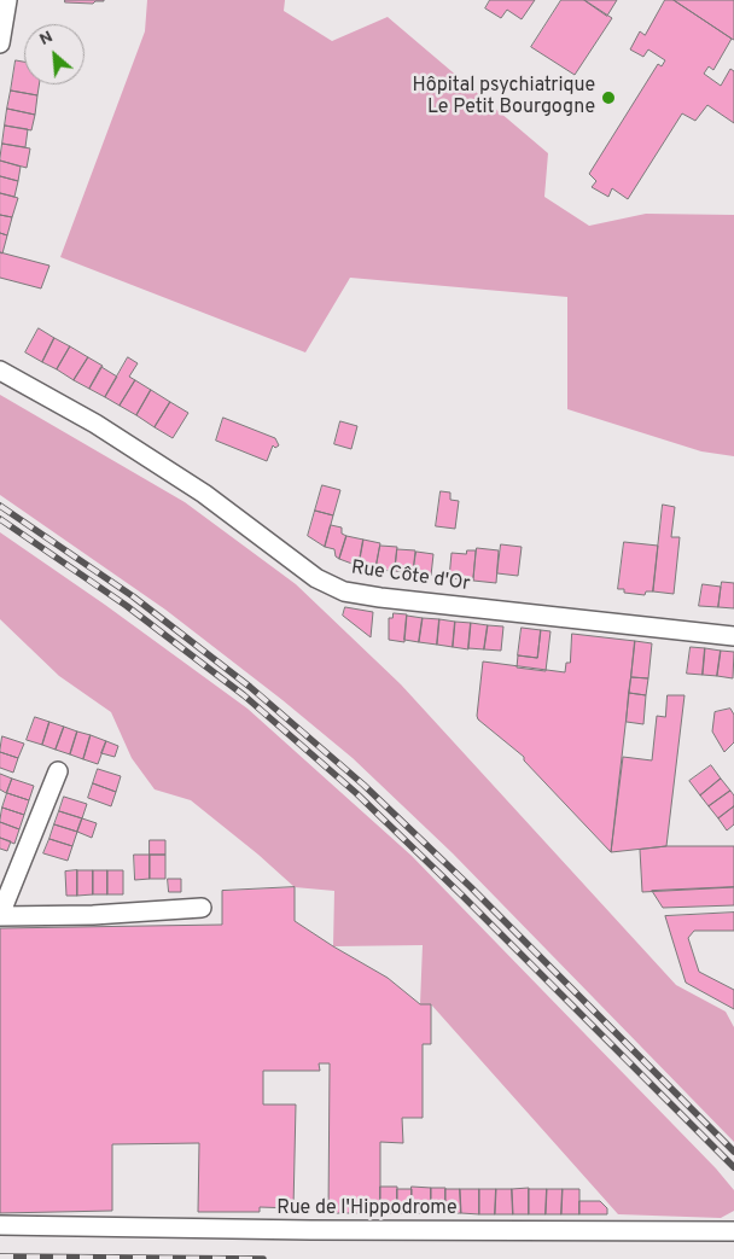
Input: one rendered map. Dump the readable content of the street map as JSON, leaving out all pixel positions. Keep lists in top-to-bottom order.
{
  "streets": {
    "street": ["Rue Côte d'Or", "Rue de l'Hippodrome"]
  },
  "places": ["Hôpital psychiatrique Le Petit Bourgogne"],
  "north": "top left"
}
